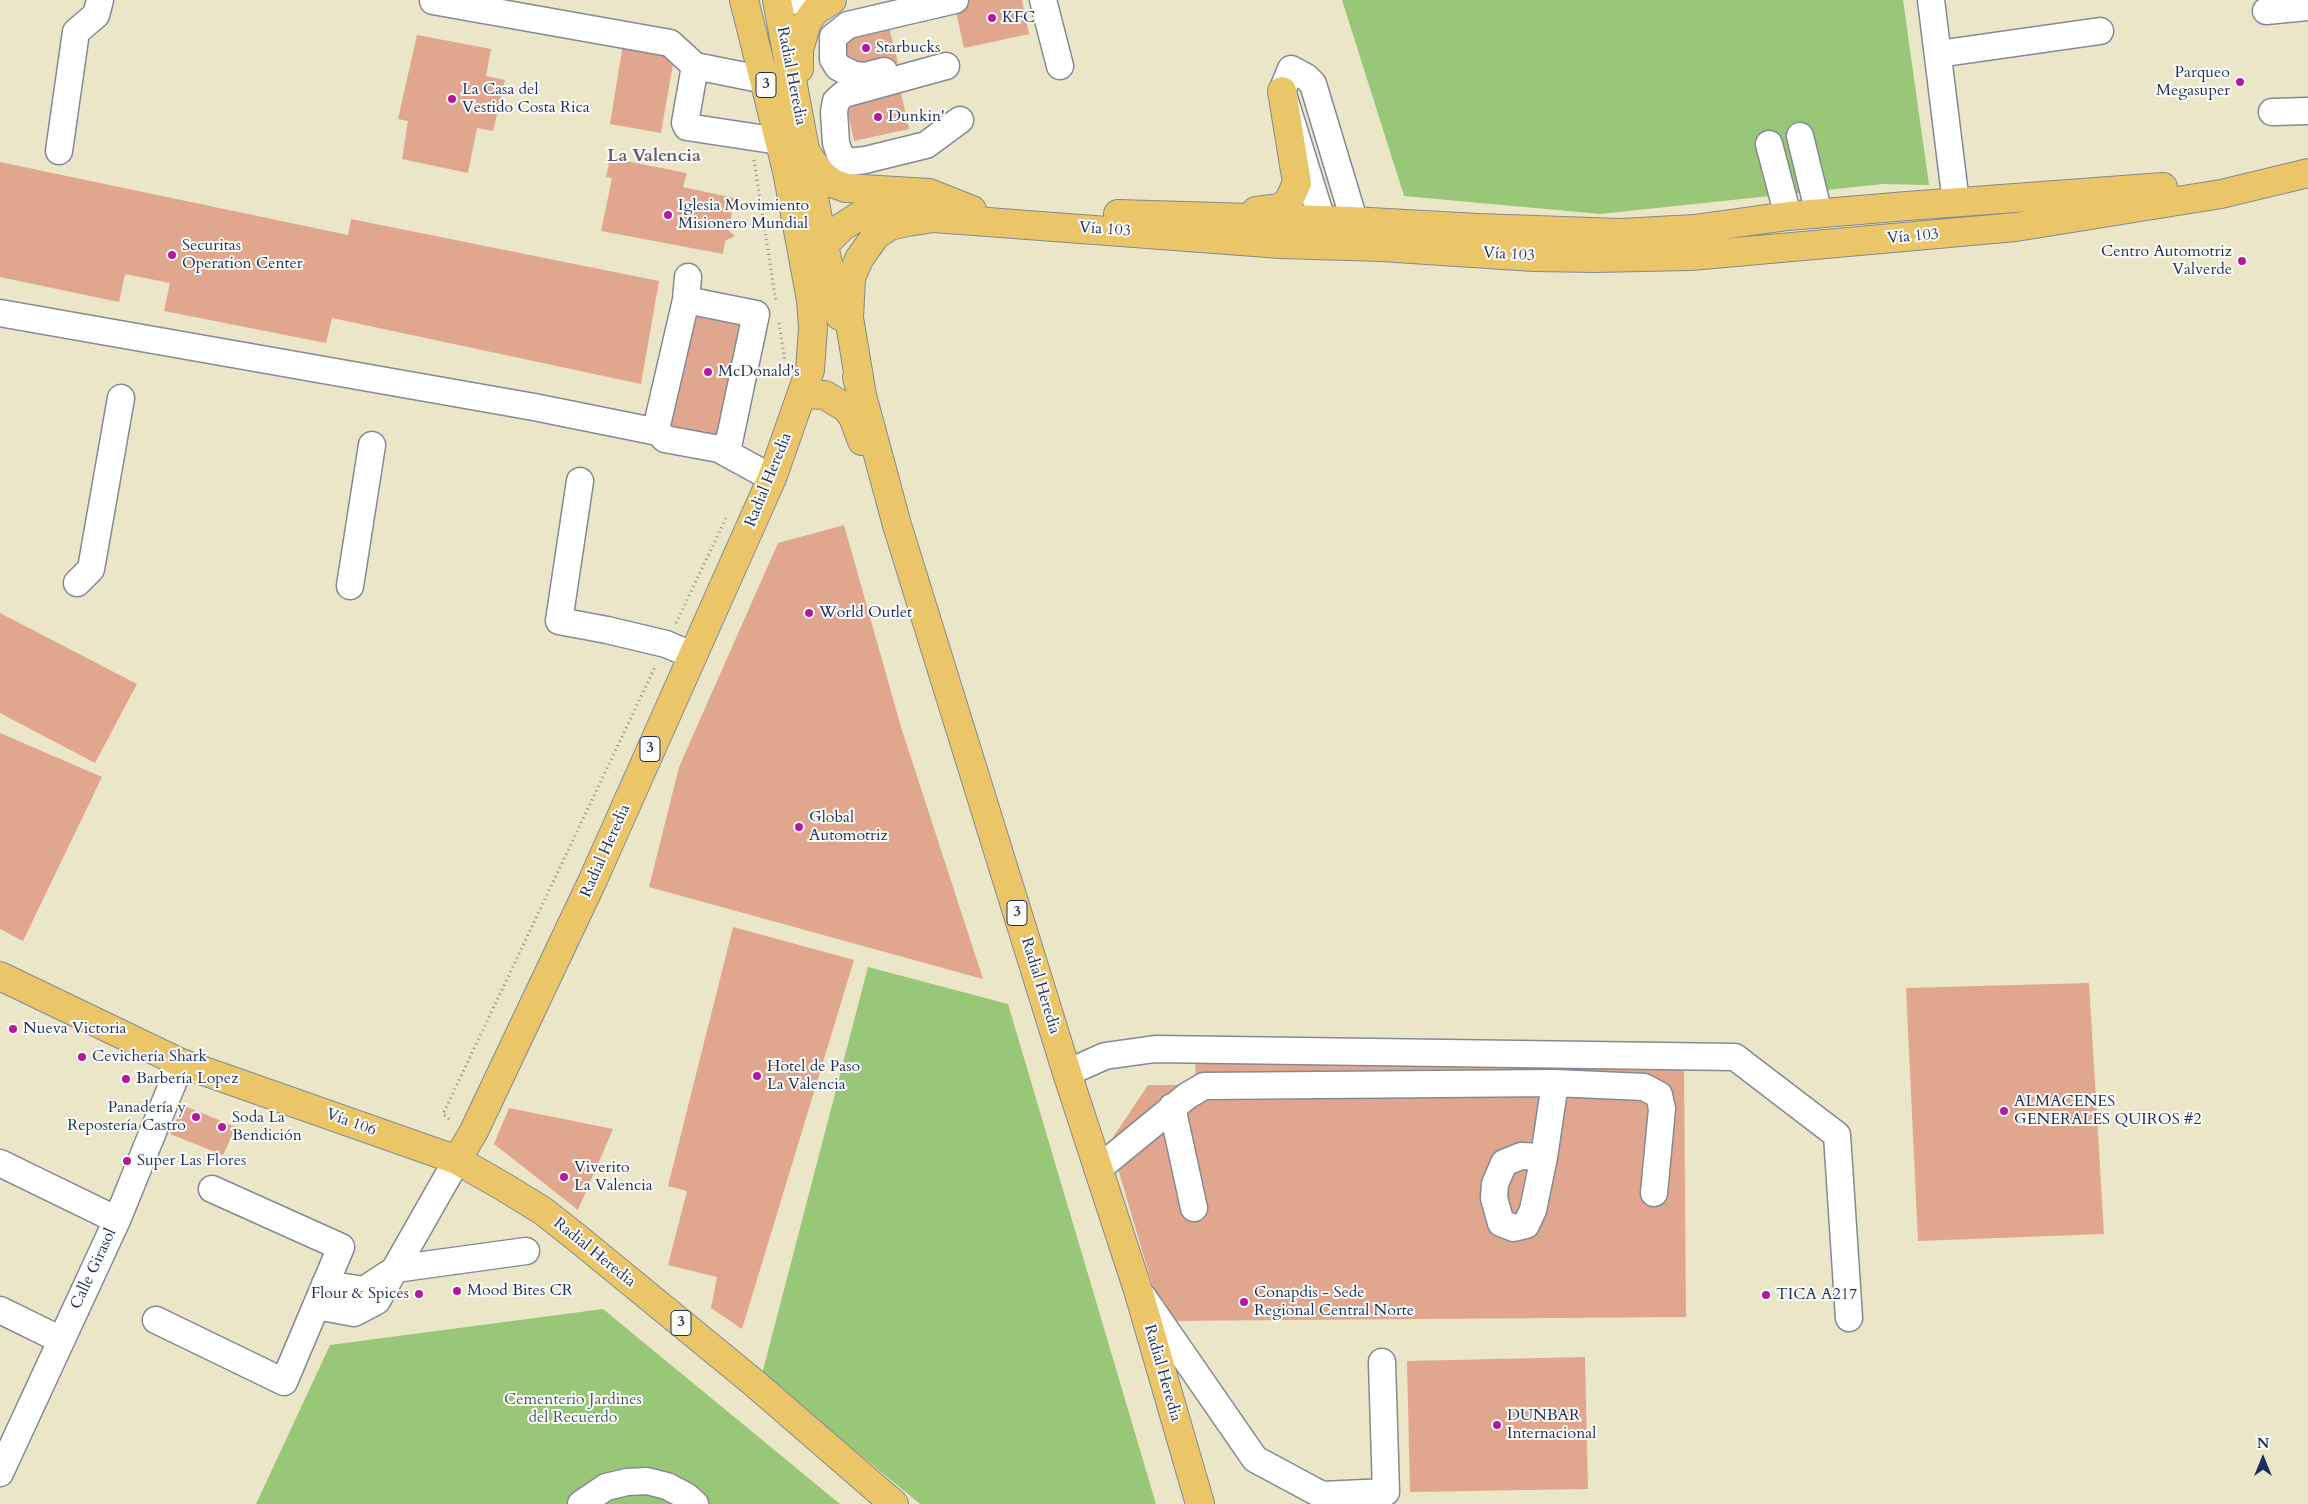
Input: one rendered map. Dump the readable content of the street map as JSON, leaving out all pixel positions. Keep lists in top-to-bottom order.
{
  "streets": {
    "main road": [
      "Radial Heredia",
      "3",
      "Vía 103",
      "Vía 106"
    ],
    "street": ["Calle Girasol"]
  },
  "crossings": [
    ["Radial Heredia", "Vía 103"],
    ["Radial Heredia", "Vía 106"],
    ["Vía 106", "Calle Girasol"]
  ],
  "districts": ["La Valencia"],
  "parks": ["Cementerio Jardines del Recuerdo"],
  "places": [
    "KFC",
    "Starbucks",
    "Parqueo Megasuper",
    "La Casa del Vestido Costa Rica",
    "Dunkin'",
    "Iglesia Movimiento Misionero Mundial",
    "Securitas Operation Center",
    "Centro Automotriz Valverde",
    "McDonald's",
    "World Outlet",
    "Global Automotriz",
    "Nueva Victoria",
    "Cevichería Shark",
    "Hotel de Paso La Valencia",
    "Barbería Lopez",
    "ALMACENES GENERALES QUIROS #2",
    "Panadería y Repostería Castro",
    "Soda La Bendición",
    "Super Las Flores",
    "Viverito La Valencia",
    "Mood Bites CR",
    "Flour & Spices",
    "TICA A217",
    "Conapdis - Sede Regional Central Norte",
    "DUNBAR Internacional"
  ],
  "north": "top"
}
